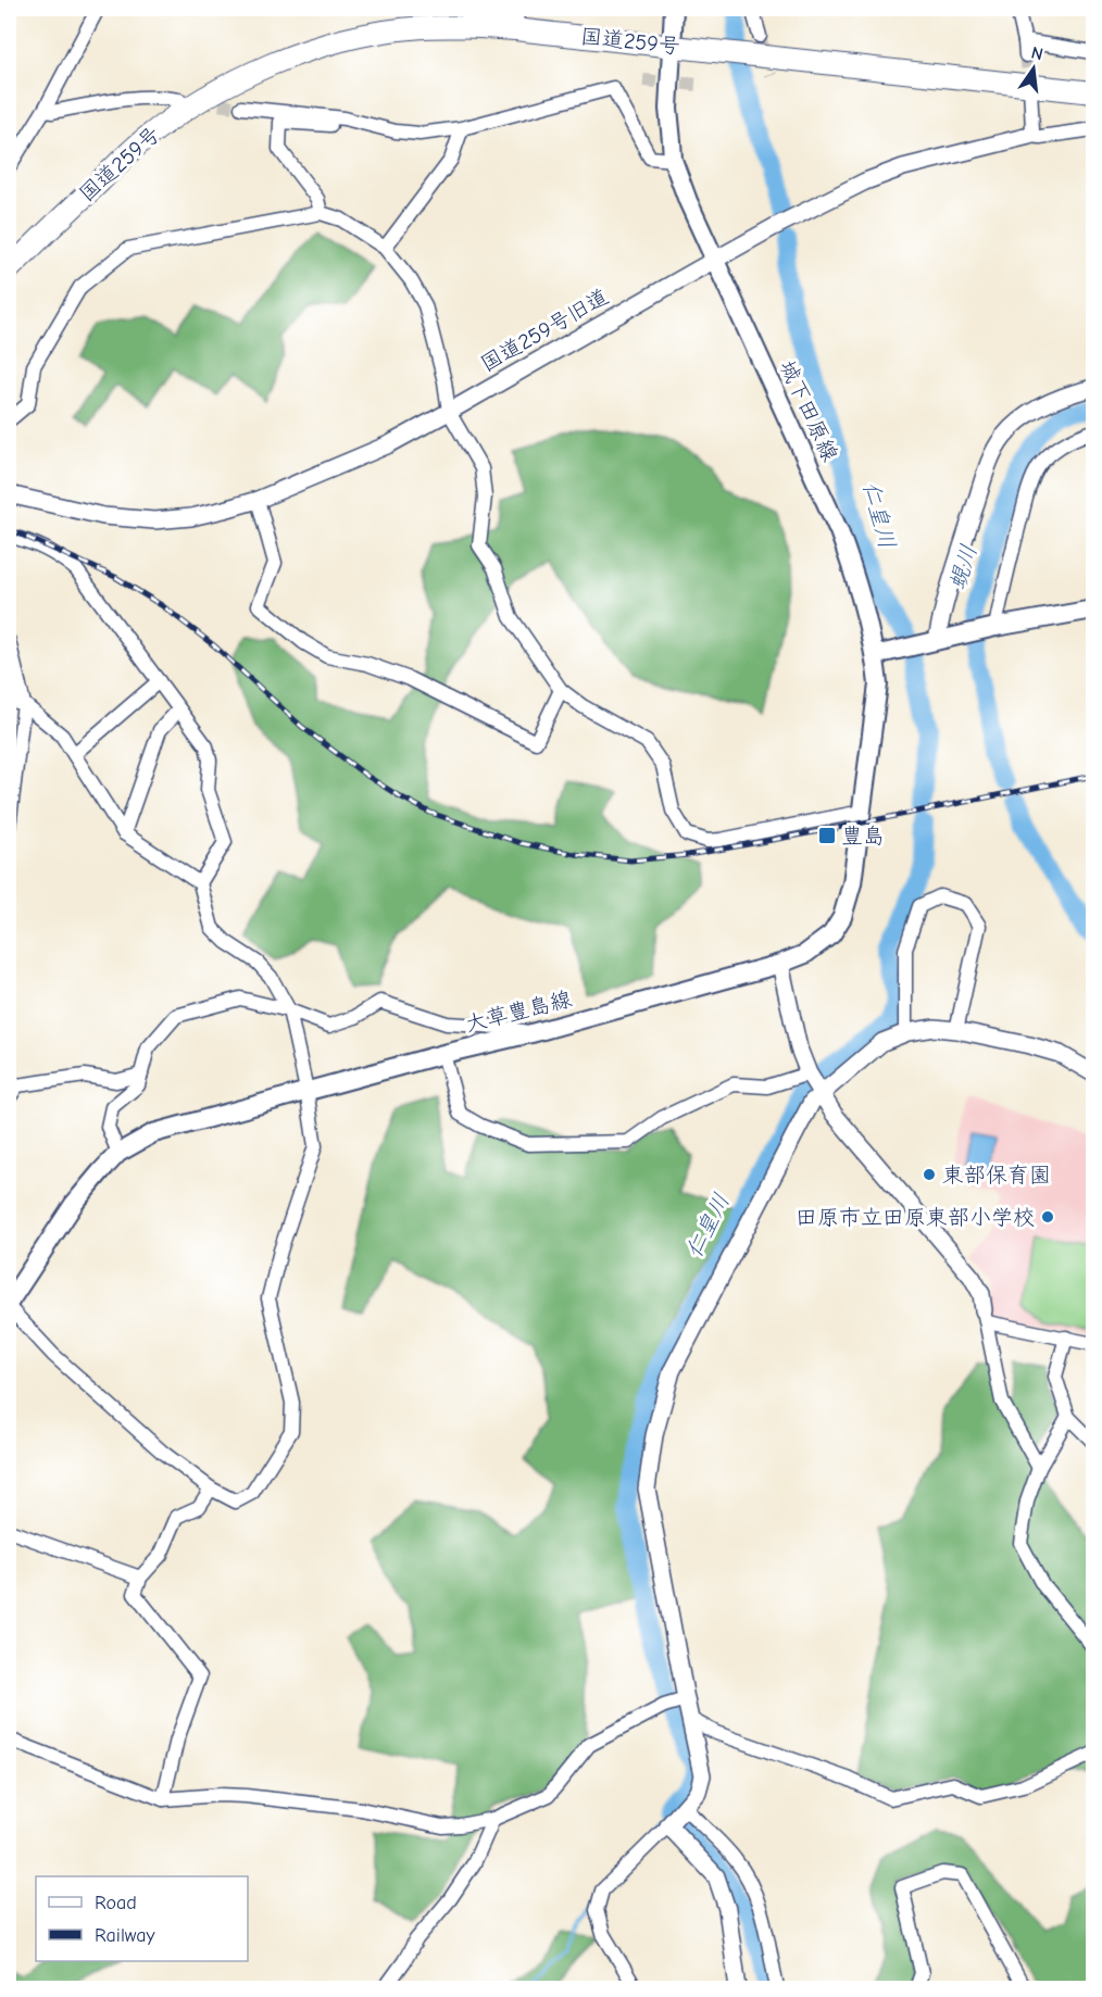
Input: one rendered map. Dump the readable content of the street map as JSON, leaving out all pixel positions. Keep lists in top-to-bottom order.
{
  "streets": {
    "highway": ["国道259号"],
    "main road": ["城下田原線", "大草豊島線"],
    "street": ["国道259号旧道"]
  },
  "crossings": [
    ["国道259号", "城下田原線"],
    ["国道259号旧道", "城下田原線"],
    ["城下田原線", "大草豊島線"]
  ],
  "water": ["仁皇川", "蜆川"],
  "places": {
    "transit": ["豊島"],
    "other": ["東部保育園", "田原市立田原東部小学校"]
  },
  "legend": ["Road", "Railway"],
  "north": "top"
}
